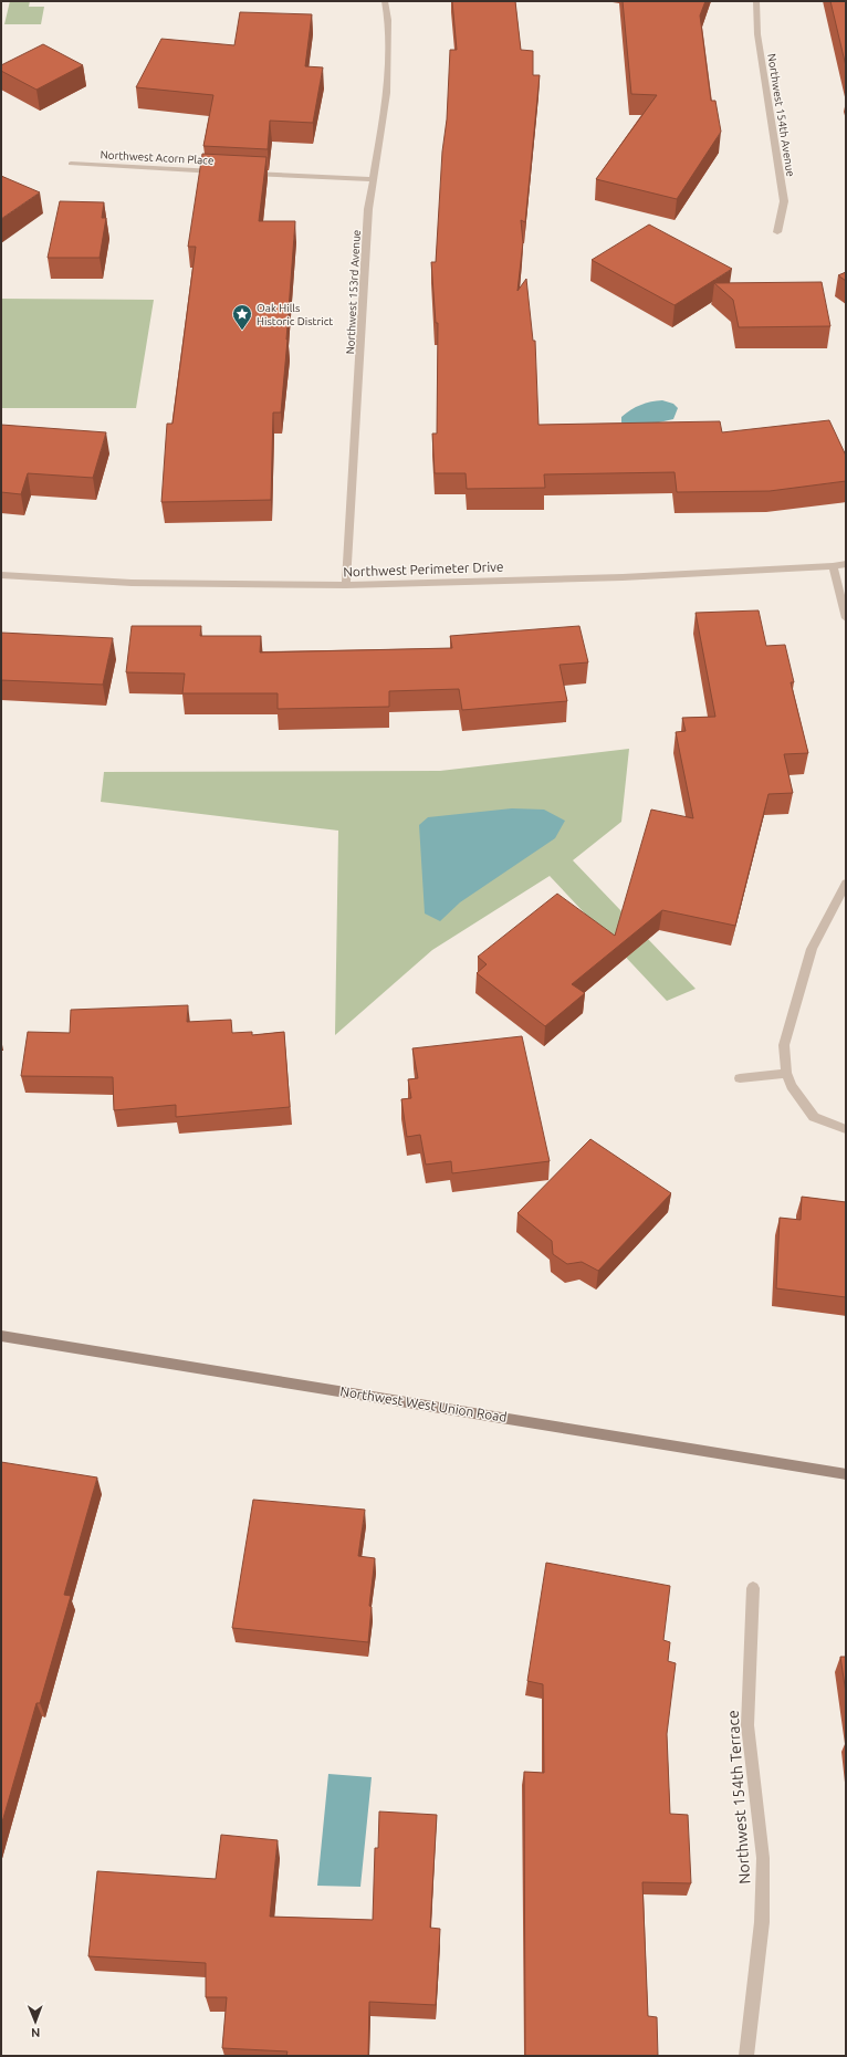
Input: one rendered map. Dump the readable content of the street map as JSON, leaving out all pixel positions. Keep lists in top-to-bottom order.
{
  "streets": {
    "street": [
      "Northwest 154th Avenue",
      "Northwest Acorn Place",
      "Northwest 153rd Avenue",
      "Northwest Perimeter Drive",
      "Northwest West Union Road",
      "Northwest 154th Terrace"
    ]
  },
  "crossings": [
    ["Northwest 153rd Avenue", "Northwest Perimeter Drive"]
  ],
  "places": {
    "place": ["Oak Hills Historic District"]
  },
  "north": "bottom"
}
